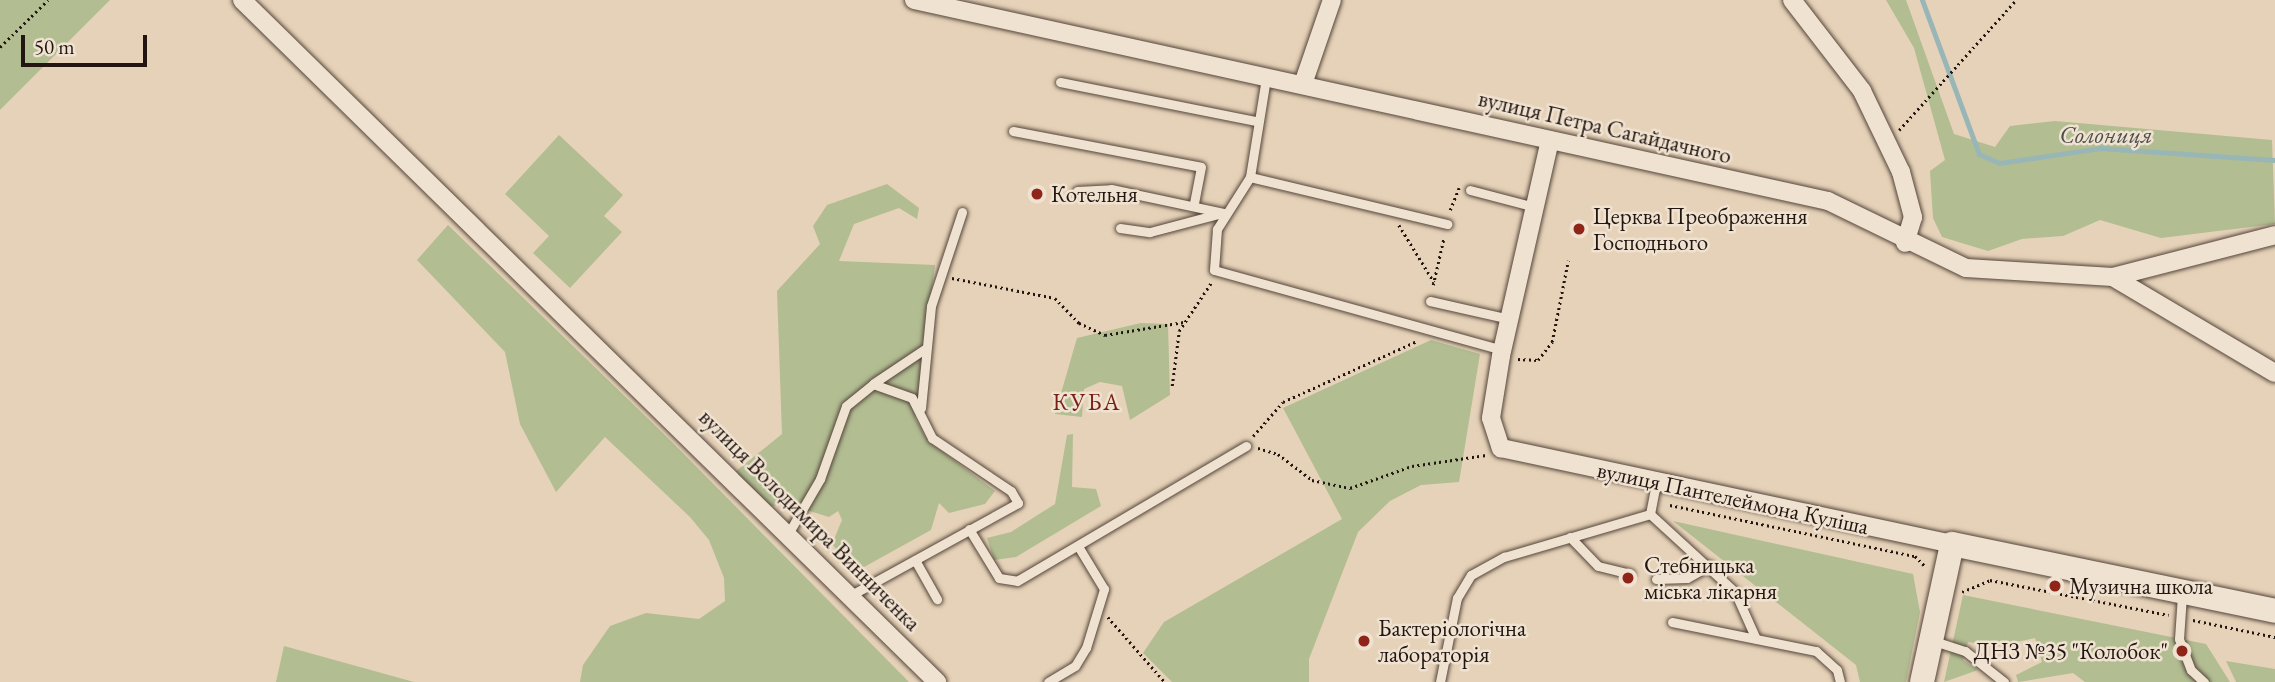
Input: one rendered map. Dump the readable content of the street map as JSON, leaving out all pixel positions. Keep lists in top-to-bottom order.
{
  "streets": {
    "street": ["вулиця Петра Сагайдачного", "вулиця Пантелеймона Куліша", "вулиця Володимира Винниченка"]
  },
  "districts": ["КУБА"],
  "water": ["Солониця"],
  "places": [
    "Котельня",
    "Церква Преображення Господнього",
    "Стебницька міська лікарня",
    "Музична школа",
    "Бактеріологічна лабораторія",
    "ДНЗ №35 \"Колобок\""
  ],
  "scale_bar": "50 m"
}
